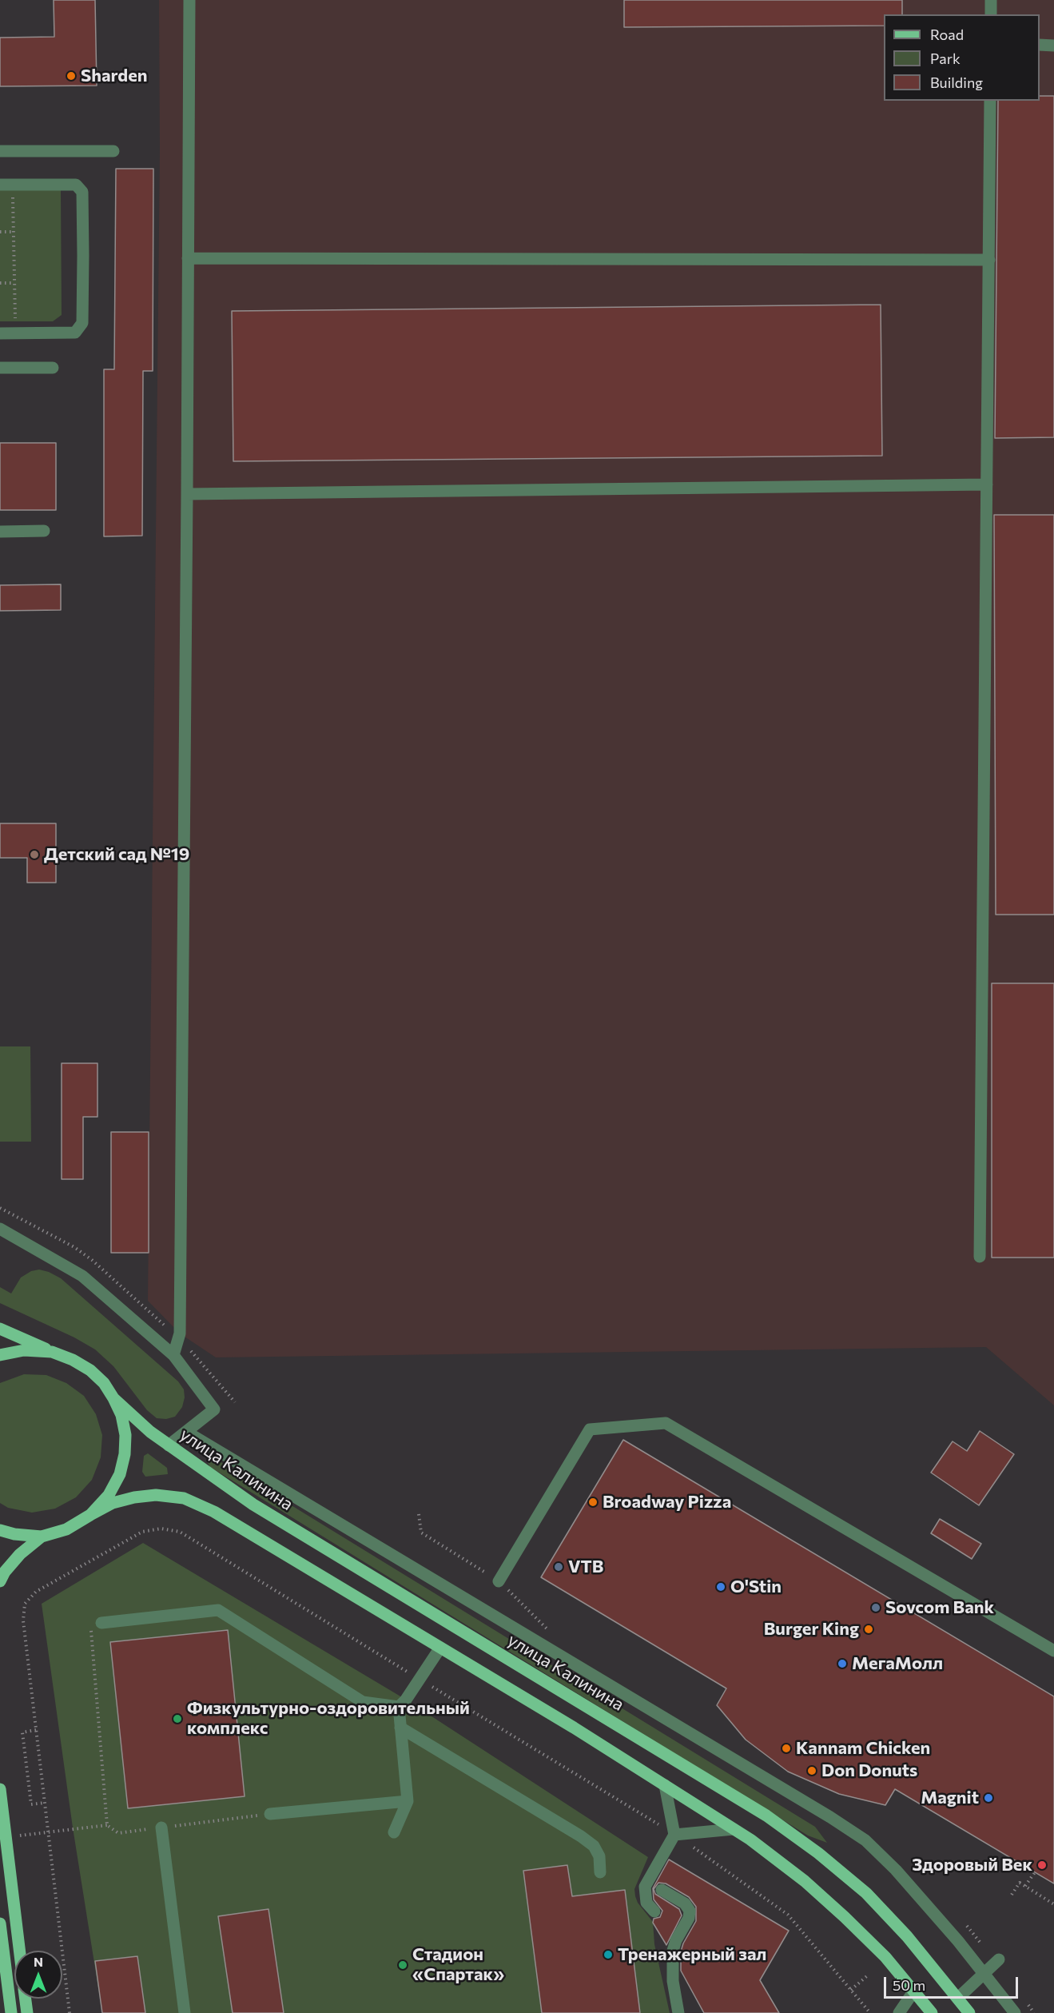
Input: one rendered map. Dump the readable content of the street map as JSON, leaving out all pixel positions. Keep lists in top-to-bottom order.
{
  "streets": {
    "main road": ["улица Калинина"]
  },
  "places": [
    "Sharden",
    "Детский сад №19",
    "Broadway Pizza",
    "VTB",
    "O'Stin",
    "Sovcom Bank",
    "Burger King",
    "МегаМолл",
    "Физкультурно-оздоровительный комплекс",
    "Kannam Chicken",
    "Don Donuts",
    "Magnit",
    "Здоровый Век",
    "Тренажерный зал",
    "Стадион «Спартак»"
  ],
  "legend": ["Road", "Park", "Building"],
  "scale_bar": "50 m",
  "north": "top"
}
